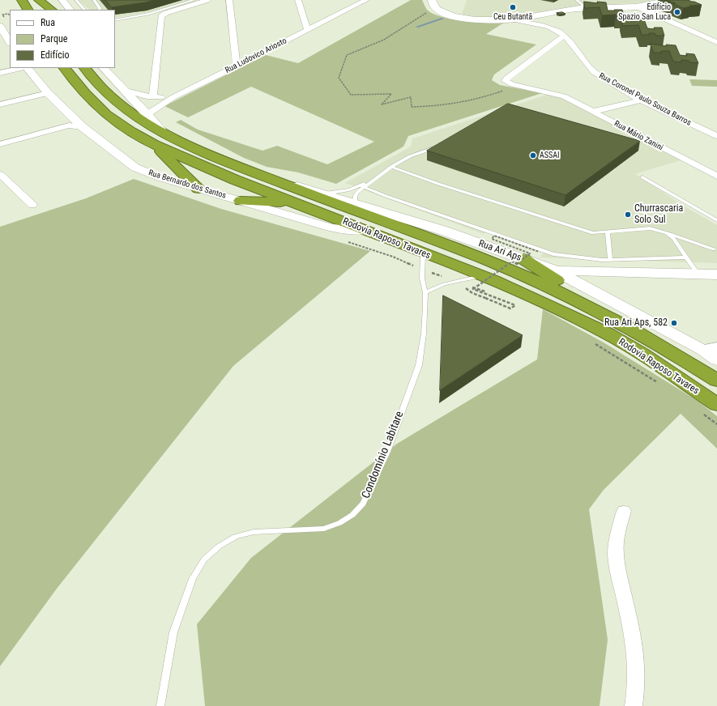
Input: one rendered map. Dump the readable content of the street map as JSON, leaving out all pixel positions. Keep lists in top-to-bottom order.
{
  "streets": {
    "highway": ["Rodovia Raposo Tavares"],
    "main road": ["Rua Ari Aps"],
    "street": [
      "Rua Ludovico Ariosto",
      "Rua Coronel Paulo Souza Barros",
      "Rua Mário Zanini",
      "Rua Bernardo dos Santos"
    ],
    "lane": ["Condomínio Labitare"]
  },
  "crossings": [
    ["Rua Bernardo dos Santos", "Rodovia Raposo Tavares"],
    ["Rodovia Raposo Tavares", "Rua Ari Aps"],
    ["Rodovia Raposo Tavares", "Condomínio Labitare"]
  ],
  "places": [
    "Ceu Butantã",
    "Edifício Spazio San Luca",
    "ASSAI",
    "Churrascaria Solo Sul",
    "Rua Ari Aps, 582"
  ],
  "legend": ["Rua", "Parque", "Edifício"]
}
